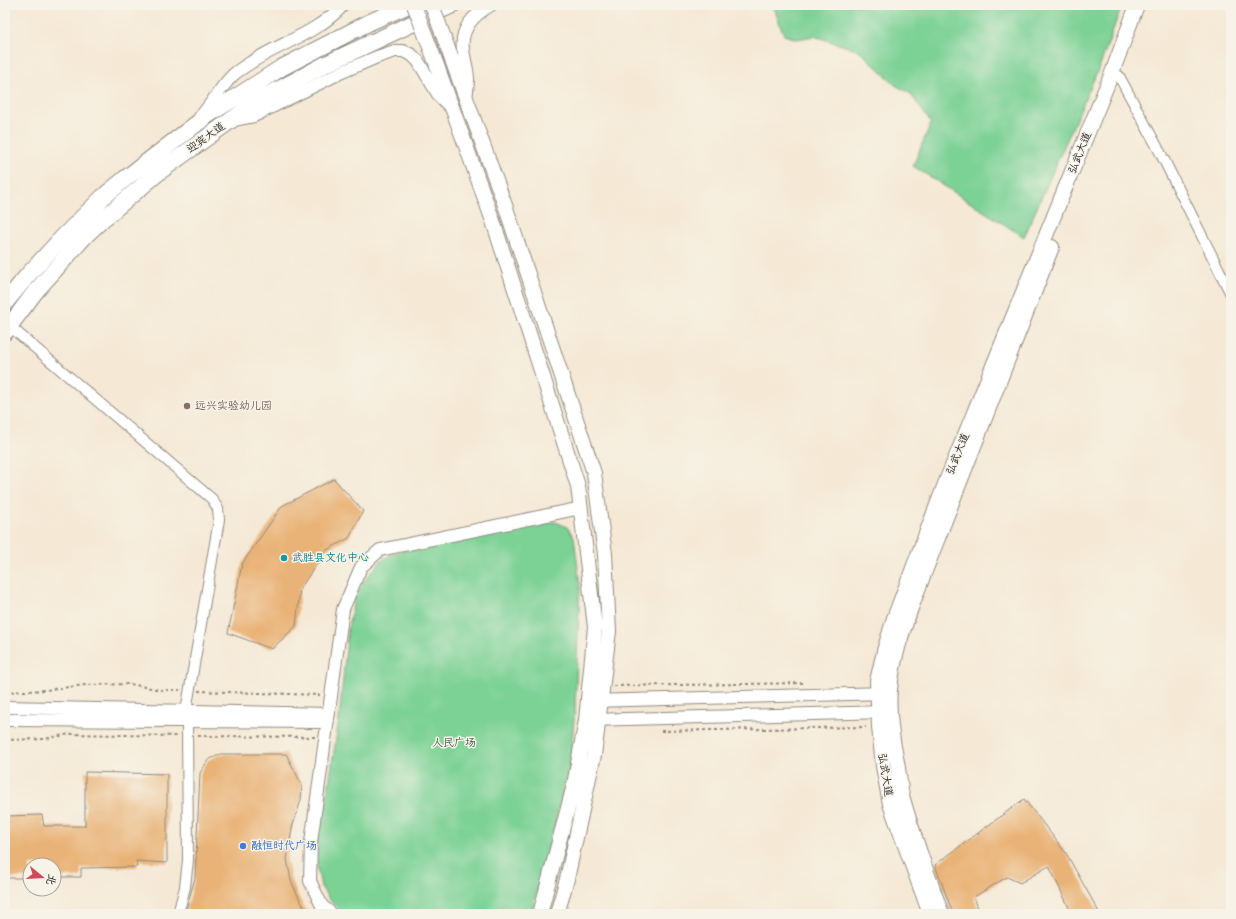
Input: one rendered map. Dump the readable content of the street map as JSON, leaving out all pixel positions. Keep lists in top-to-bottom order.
{
  "streets": {
    "main road": ["迎宾大道", "弘武大道"]
  },
  "parks": ["人民广场"],
  "places": ["远兴实验幼儿园", "武胜县文化中心", "融恒时代广场"],
  "north": "right"
}
